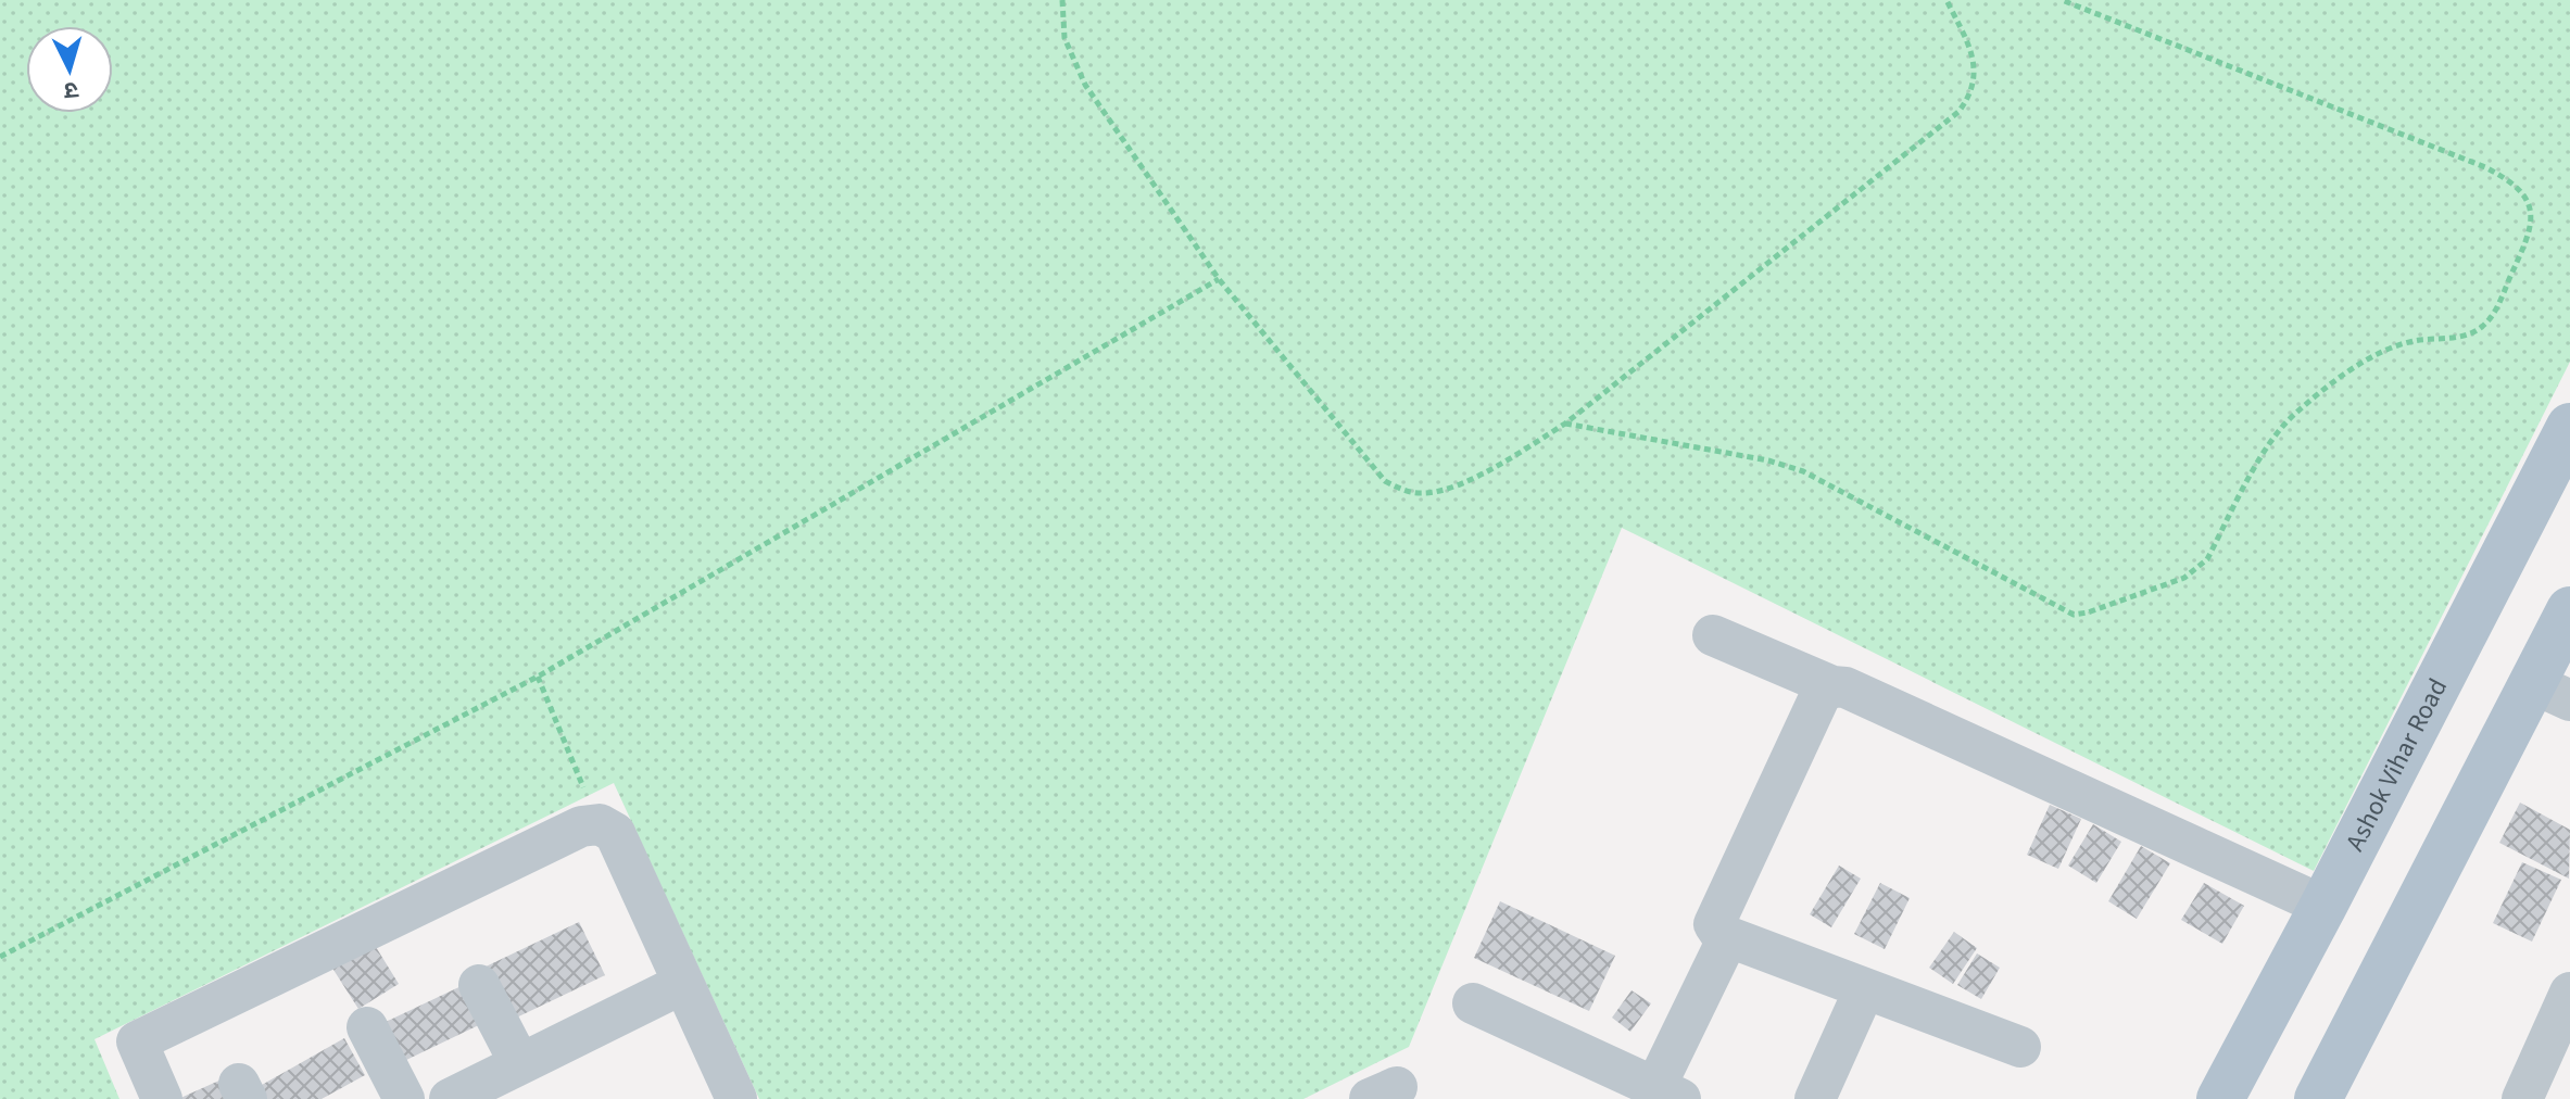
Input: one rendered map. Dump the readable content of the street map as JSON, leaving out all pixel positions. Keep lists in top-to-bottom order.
{
  "streets": {
    "main road": ["Ashok Vihar Road"]
  },
  "north": "bottom"
}
